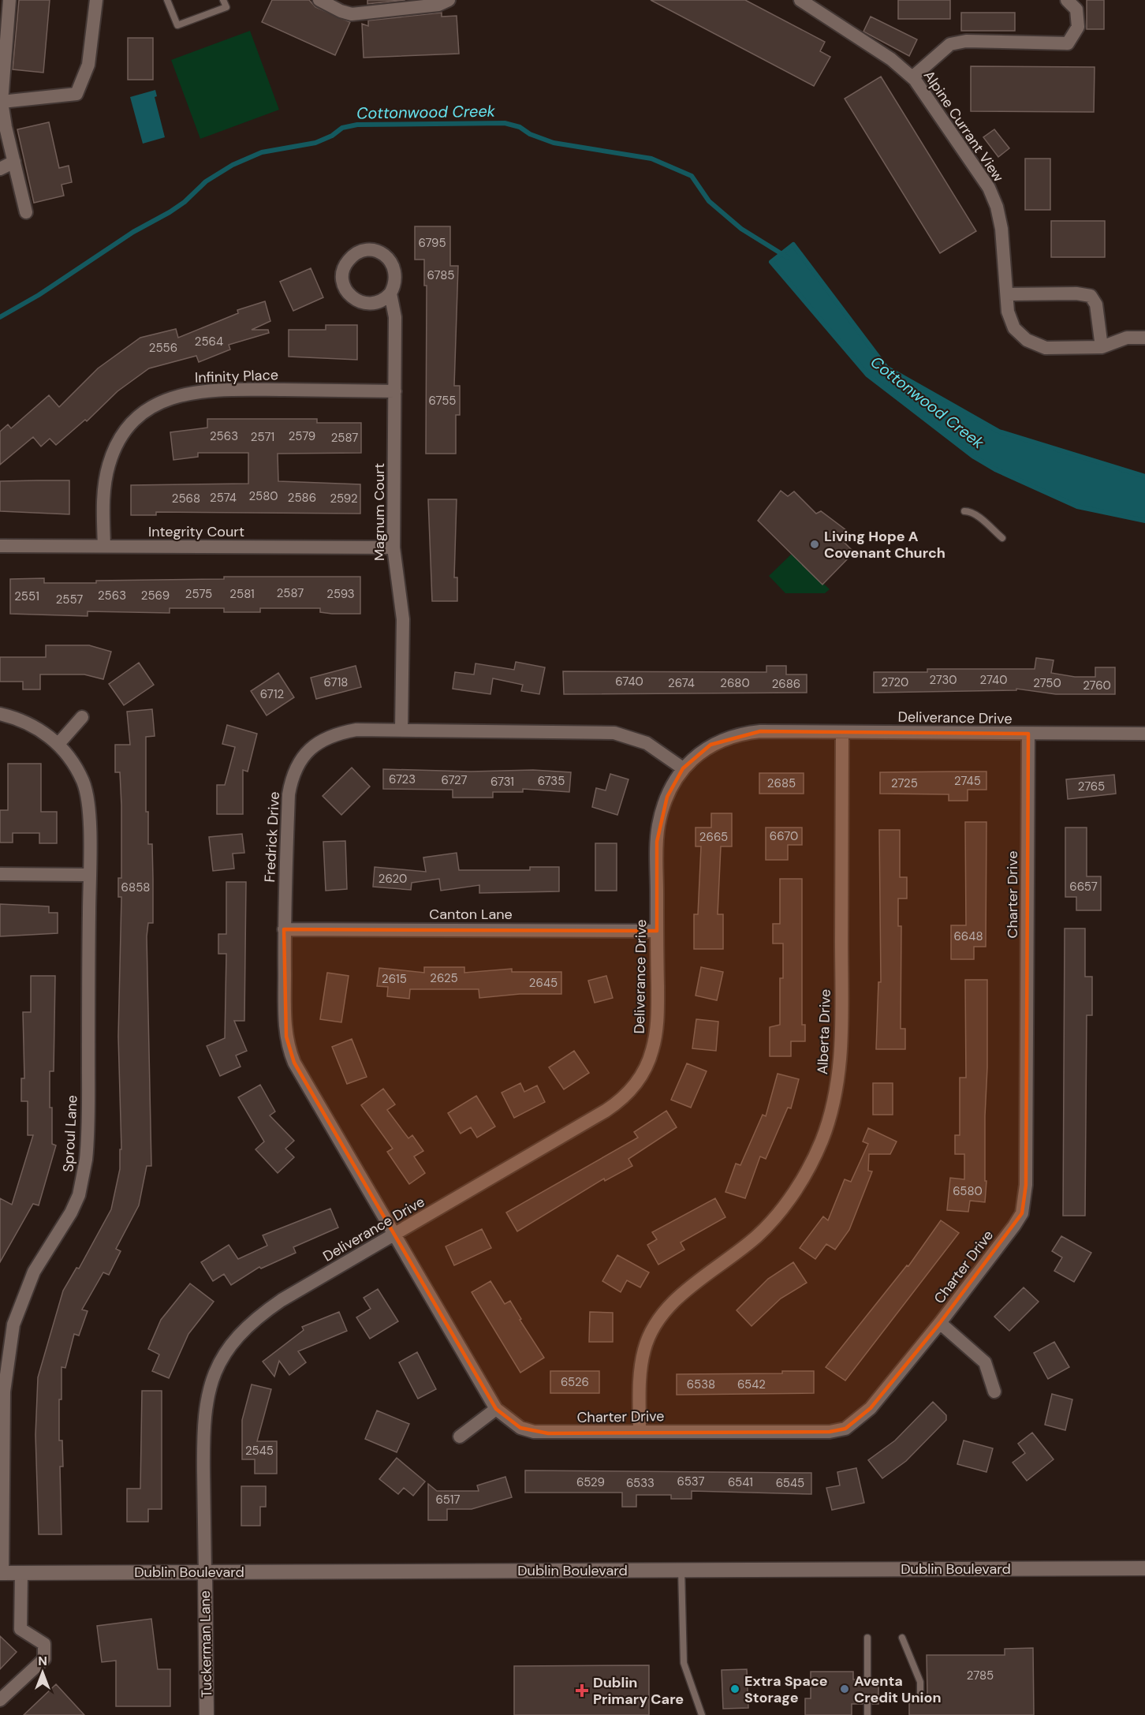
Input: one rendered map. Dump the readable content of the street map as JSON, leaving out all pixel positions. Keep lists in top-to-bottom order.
{
  "streets": {
    "main road": ["Dublin Boulevard", "Tuckerman Lane"],
    "street": [
      "Alpine Currant View",
      "Infinity Place",
      "Magnum Court",
      "Integrity Court",
      "Deliverance Drive",
      "Fredrick Drive",
      "Charter Drive",
      "Canton Lane",
      "Alberta Drive",
      "Sproul Lane"
    ]
  },
  "crossings": [
    ["Infinity Place", "Magnum Court"],
    ["Infinity Place", "Integrity Court"],
    ["Magnum Court", "Integrity Court"],
    ["Magnum Court", "Fredrick Drive"],
    ["Deliverance Drive", "Fredrick Drive"],
    ["Deliverance Drive", "Charter Drive"],
    ["Deliverance Drive", "Canton Lane"],
    ["Deliverance Drive", "Alberta Drive"],
    ["Deliverance Drive", "Dublin Boulevard"],
    ["Deliverance Drive", "Tuckerman Lane"],
    ["Fredrick Drive", "Charter Drive"],
    ["Fredrick Drive", "Canton Lane"],
    ["Charter Drive", "Alberta Drive"],
    ["Sproul Lane", "Dublin Boulevard"],
    ["Dublin Boulevard", "Tuckerman Lane"]
  ],
  "water": ["Cottonwood Creek"],
  "places": {
    "other": ["Living Hope A Covenant Church", "Extra Space Storage", "Aventa Credit Union"],
    "health": ["Dublin Primary Care"]
  },
  "house_numbers": [
    "6795",
    "6785",
    "2564",
    "2556",
    "6755",
    "2563",
    "2579",
    "2571",
    "2587",
    "2580",
    "2574",
    "2586",
    "2568",
    "2592",
    "2587",
    "2575",
    "2581",
    "2593",
    "2563",
    "2569",
    "2551",
    "2557",
    "2730",
    "2740",
    "6740",
    "6718",
    "2720",
    "2674",
    "2680",
    "2750",
    "2686",
    "2760",
    "6712",
    "6723",
    "6727",
    "6735",
    "2745",
    "6731",
    "2685",
    "2725",
    "2765",
    "6670",
    "2665",
    "2620",
    "6657",
    "6858",
    "6648",
    "2625",
    "2615",
    "2645",
    "6580",
    "6526",
    "6538",
    "6542",
    "2545",
    "6537",
    "6529",
    "6541",
    "6533",
    "6545",
    "6517",
    "2785"
  ],
  "north": "top"
}
